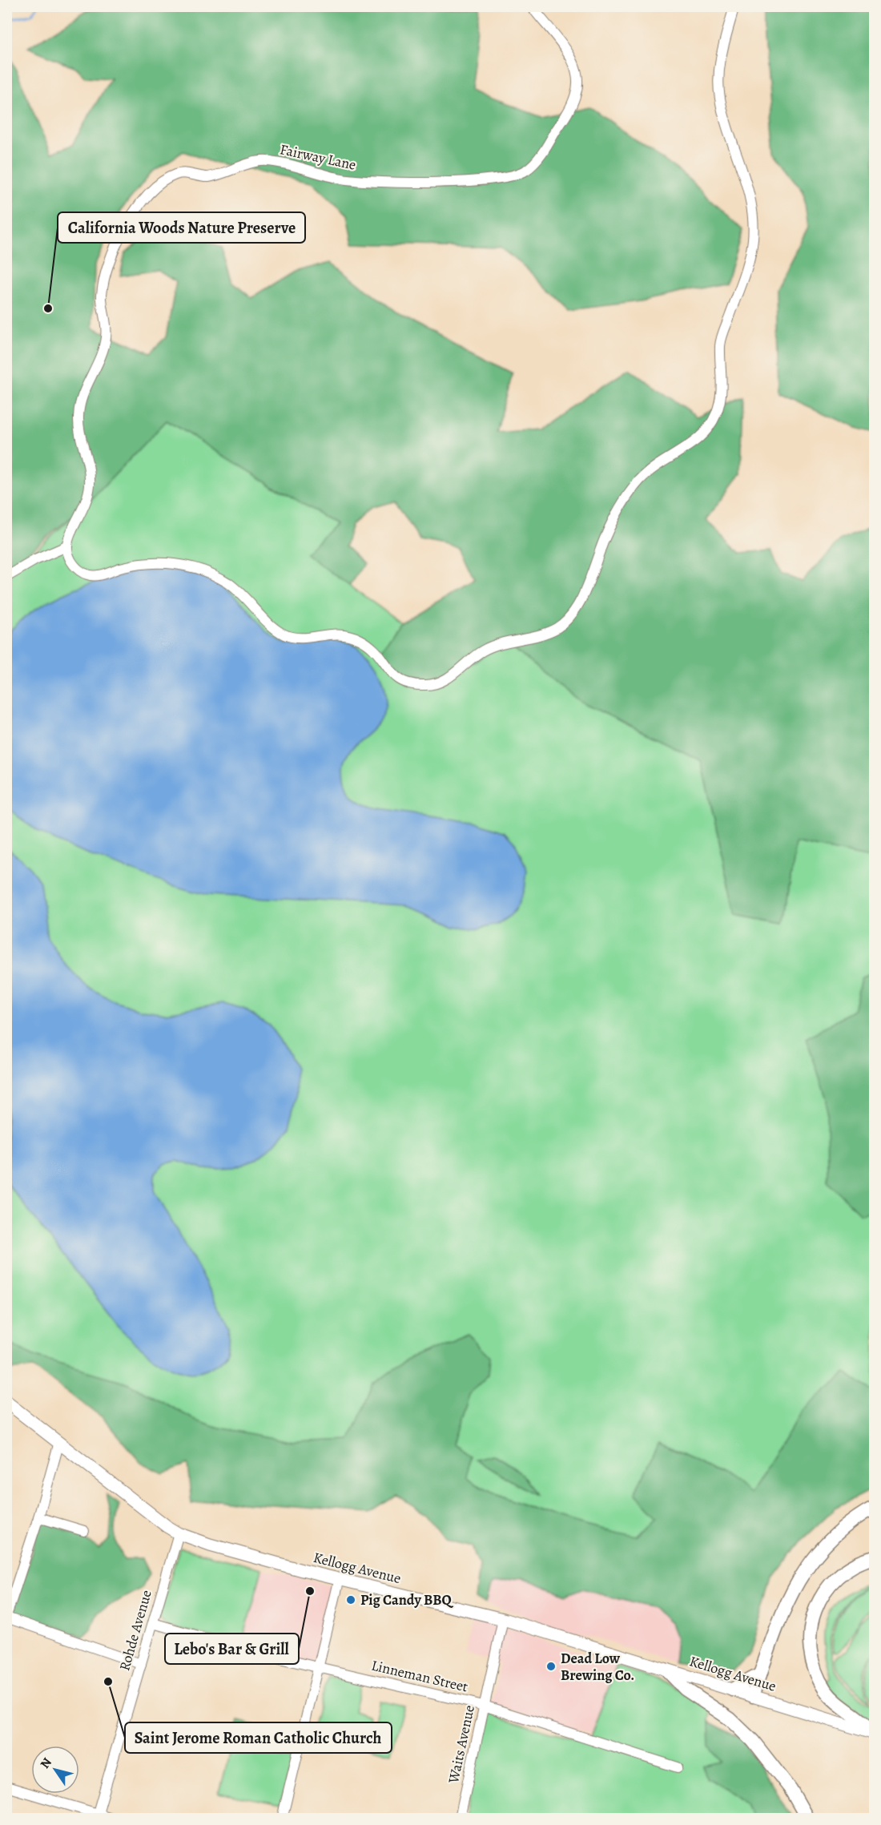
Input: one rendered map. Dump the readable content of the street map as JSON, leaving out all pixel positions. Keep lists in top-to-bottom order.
{
  "streets": {
    "main road": ["Kellogg Avenue"],
    "street": [
      "Fairway Lane",
      "Rohde Avenue",
      "Linneman Street",
      "Waits Avenue"
    ]
  },
  "crossings": [
    ["Kellogg Avenue", "Rohde Avenue"],
    ["Kellogg Avenue", "Waits Avenue"],
    ["Rohde Avenue", "Linneman Street"],
    ["Linneman Street", "Waits Avenue"]
  ],
  "places": [
    "California Woods Nature Preserve",
    "Lebo's Bar & Grill",
    "Pig Candy BBQ",
    "Dead Low Brewing Co.",
    "Saint Jerome Roman Catholic Church"
  ],
  "north": "top left"
}
